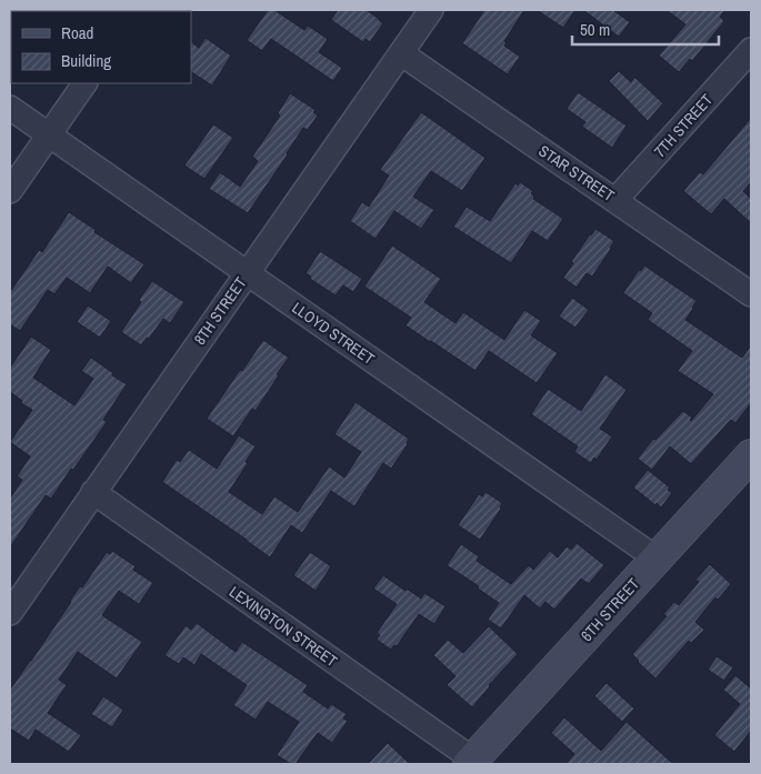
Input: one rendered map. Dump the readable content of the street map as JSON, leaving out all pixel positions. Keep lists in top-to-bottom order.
{
  "streets": {
    "main road": ["6TH STREET"],
    "street": [
      "7TH STREET",
      "STAR STREET",
      "8TH STREET",
      "LLOYD STREET",
      "LEXINGTON STREET"
    ]
  },
  "crossings": [
    ["7TH STREET", "STAR STREET"],
    ["STAR STREET", "8TH STREET"],
    ["8TH STREET", "LLOYD STREET"],
    ["8TH STREET", "LEXINGTON STREET"],
    ["LLOYD STREET", "6TH STREET"],
    ["6TH STREET", "LEXINGTON STREET"]
  ],
  "legend": ["Road", "Building"],
  "scale_bar": "50 m"
}
